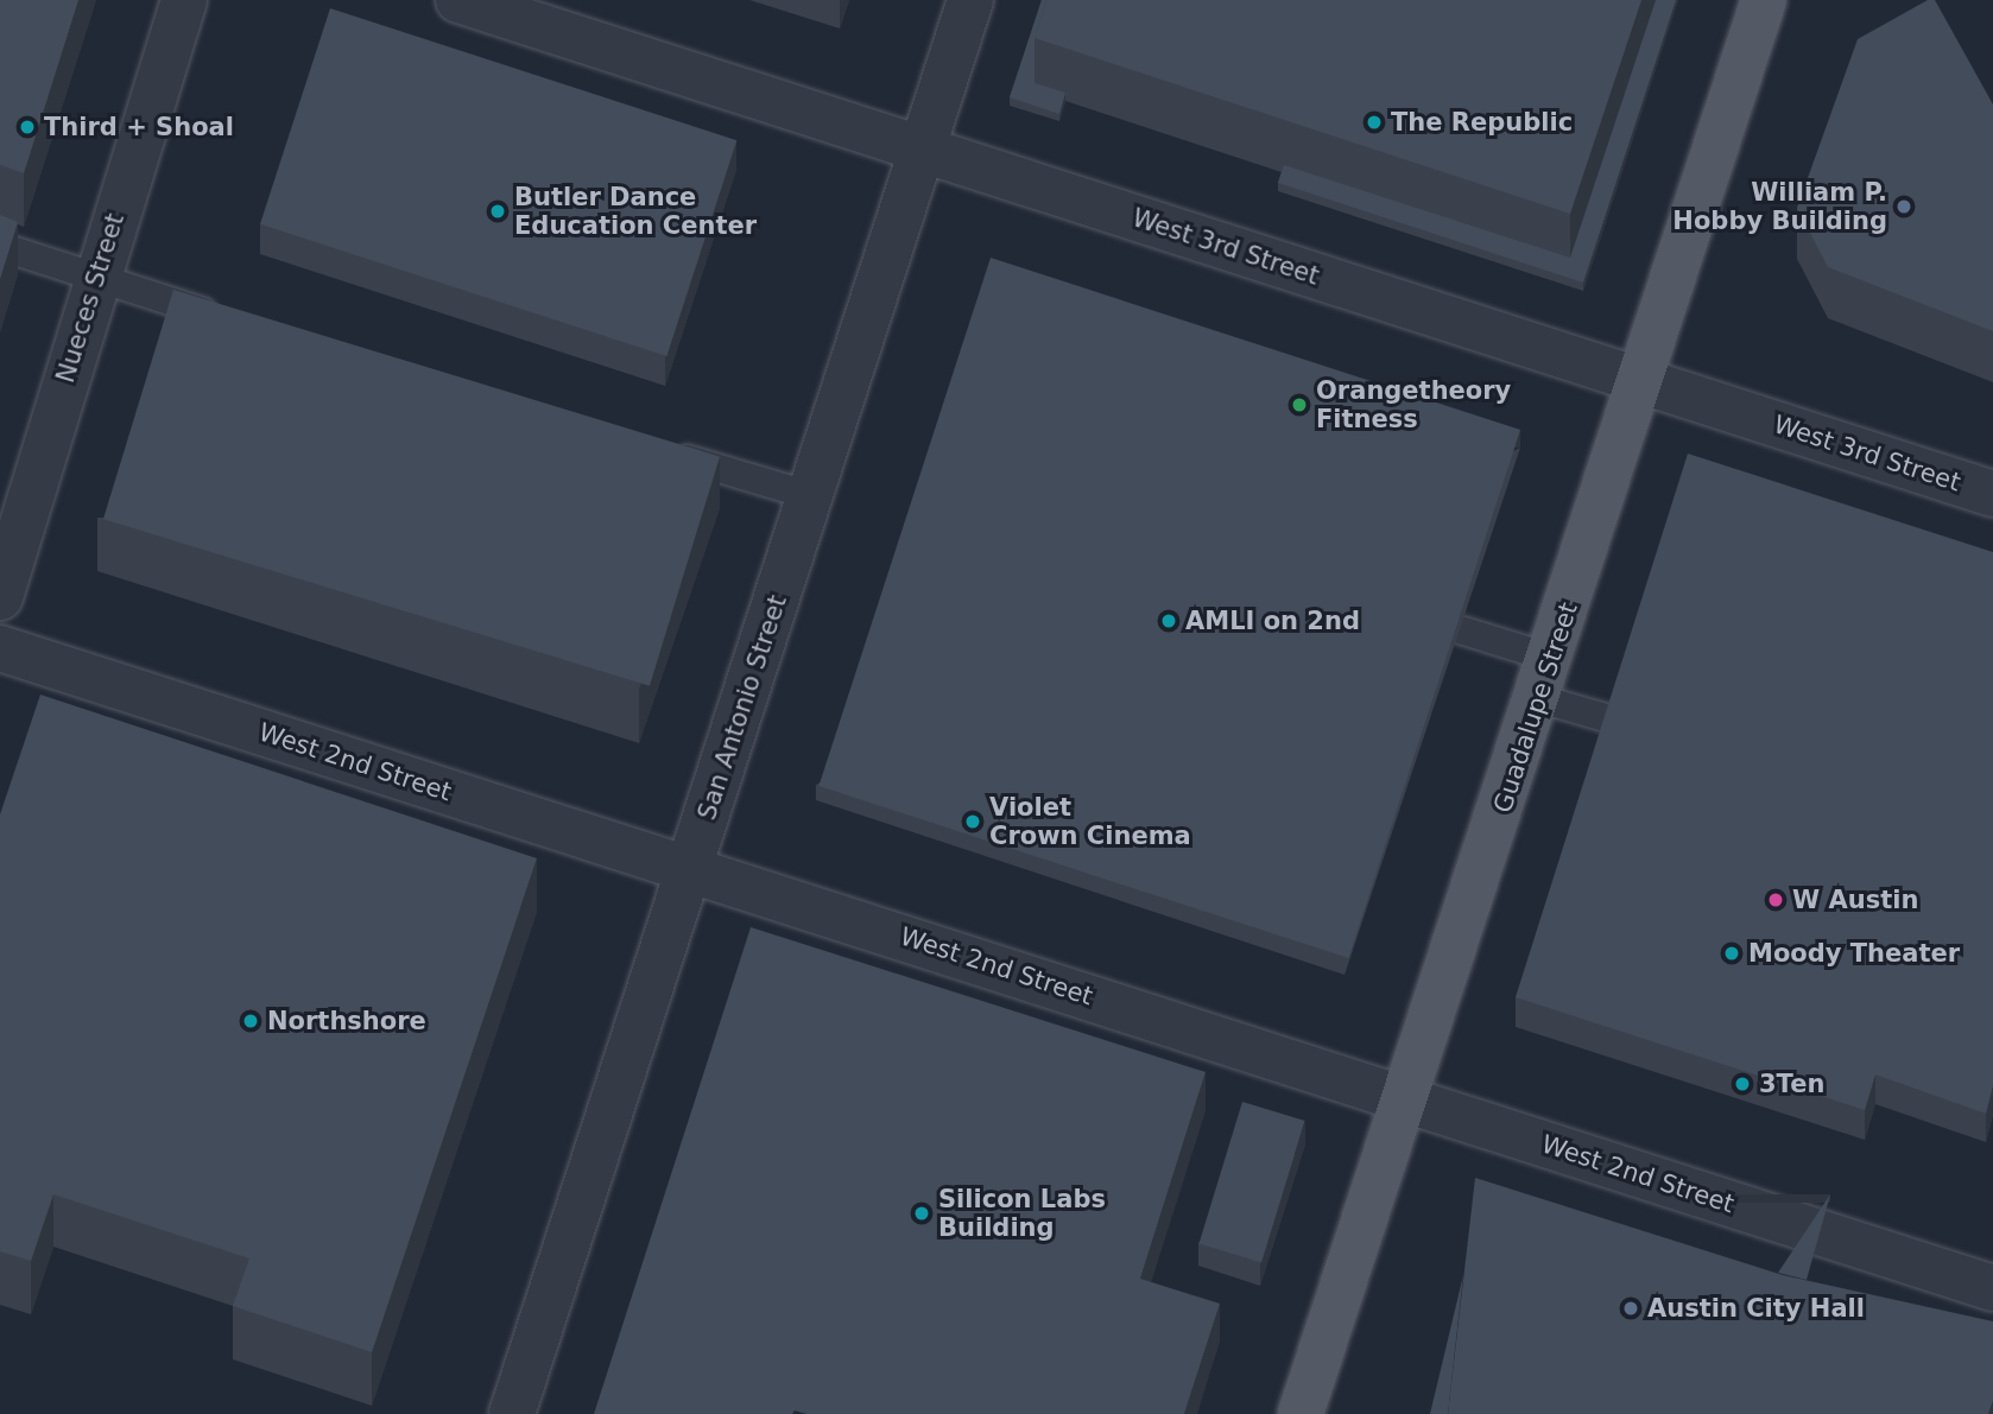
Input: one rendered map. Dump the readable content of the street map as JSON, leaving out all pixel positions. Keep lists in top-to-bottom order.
{
  "streets": {
    "main road": ["Guadalupe Street"],
    "street": [
      "West 3rd Street",
      "Nueces Street",
      "San Antonio Street",
      "West 2nd Street"
    ]
  },
  "crossings": [
    ["West 3rd Street", "San Antonio Street"],
    ["West 3rd Street", "Guadalupe Street"],
    ["San Antonio Street", "West 2nd Street"],
    ["Guadalupe Street", "West 2nd Street"]
  ],
  "places": [
    "The Republic",
    "Third + Shoal",
    "William P. Hobby Building",
    "Butler Dance Education Center",
    "Orangetheory Fitness",
    "AMLI on 2nd",
    "Violet Crown Cinema",
    "W Austin",
    "Moody Theater",
    "Northshore",
    "3Ten",
    "Silicon Labs Building",
    "Austin City Hall"
  ]
}
